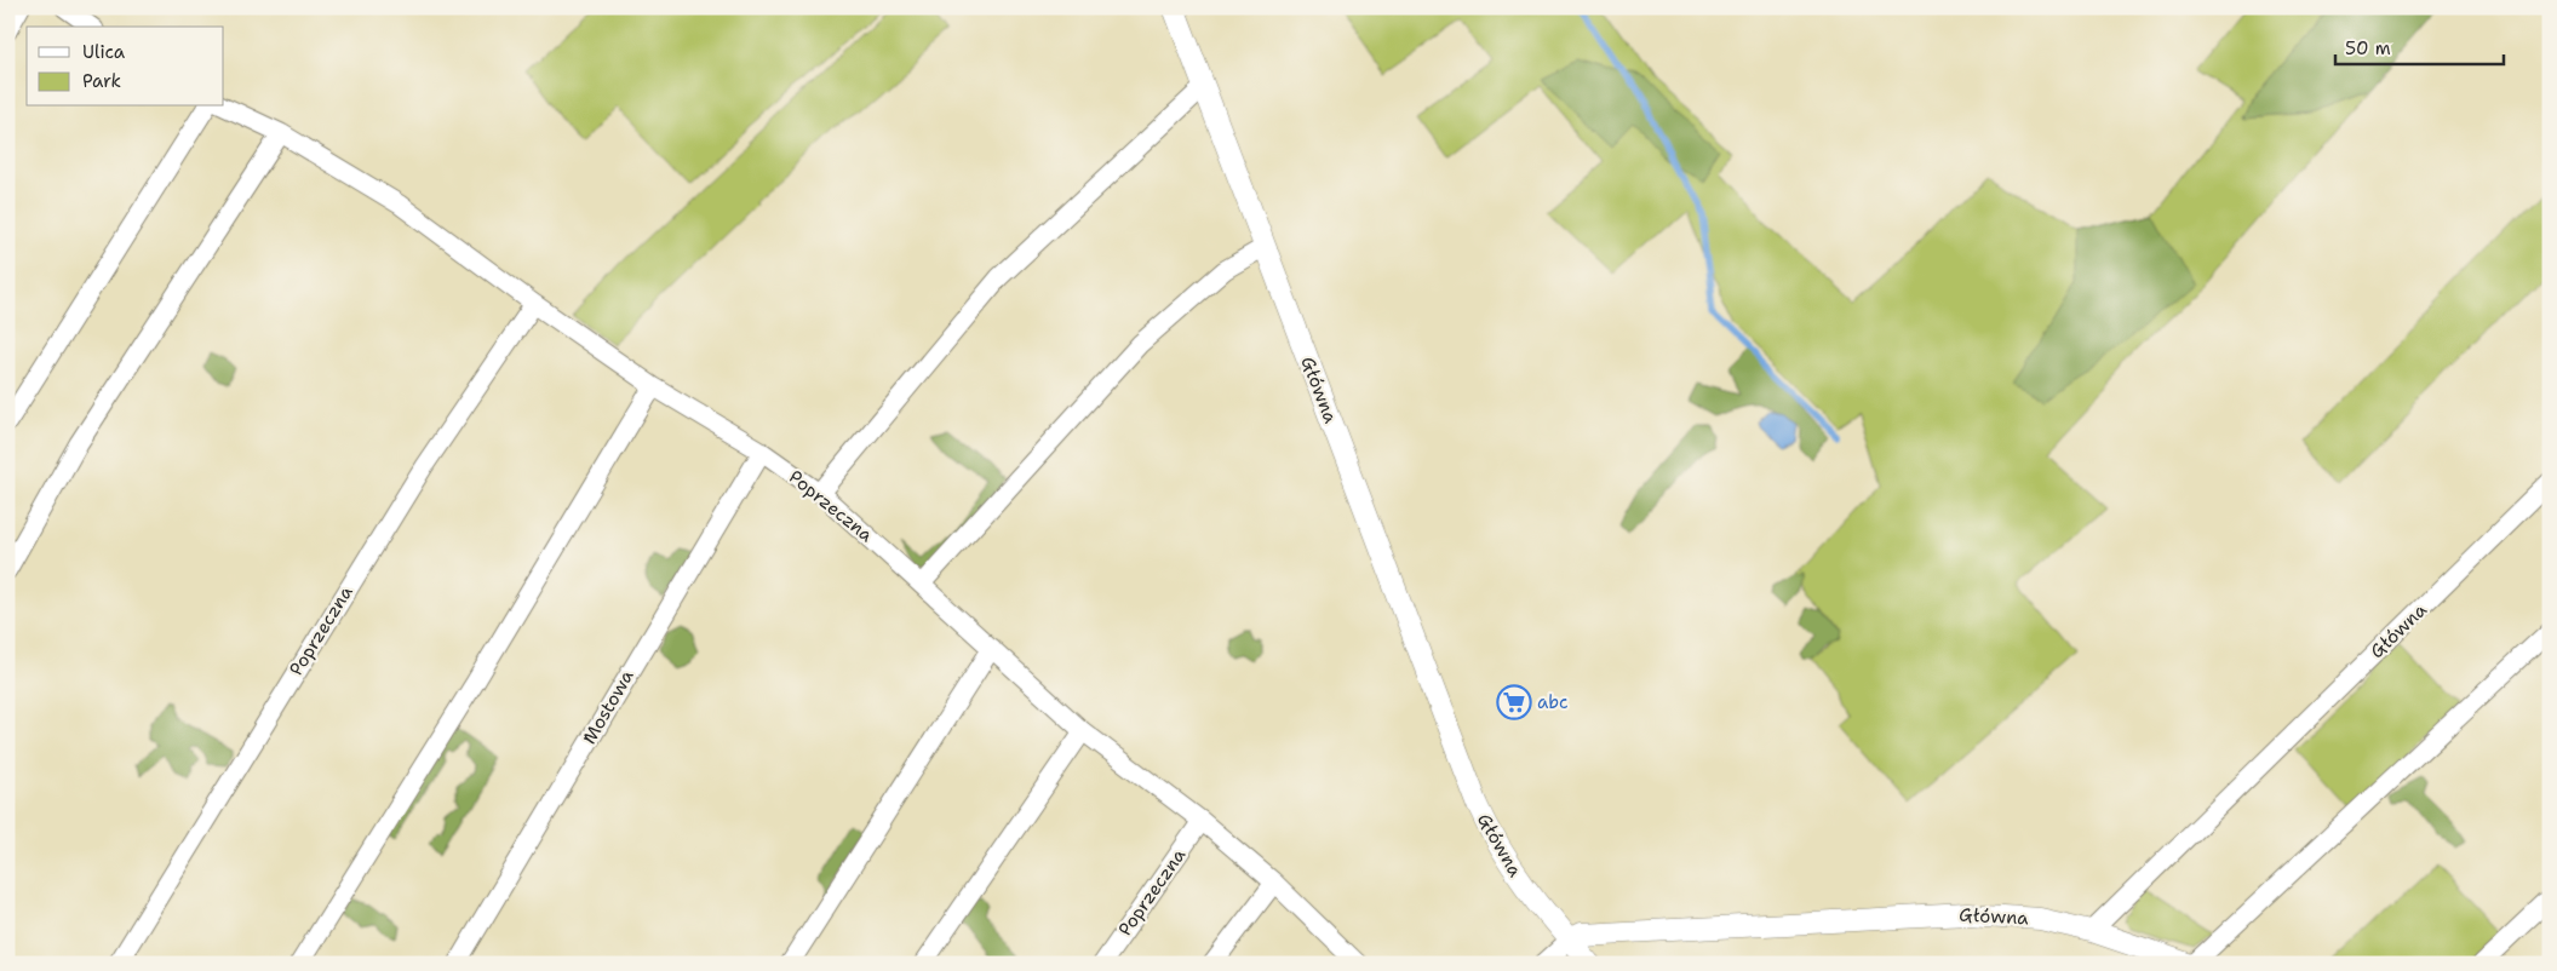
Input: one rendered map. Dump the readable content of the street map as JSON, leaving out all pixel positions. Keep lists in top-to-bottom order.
{
  "streets": {
    "street": ["Główna", "Poprzeczna", "Mostowa"]
  },
  "crossings": [
    ["Poprzeczna", "Mostowa"]
  ],
  "places": {
    "supermarket": ["abc"]
  },
  "legend": ["Ulica", "Park"],
  "scale_bar": "50 m"
}
